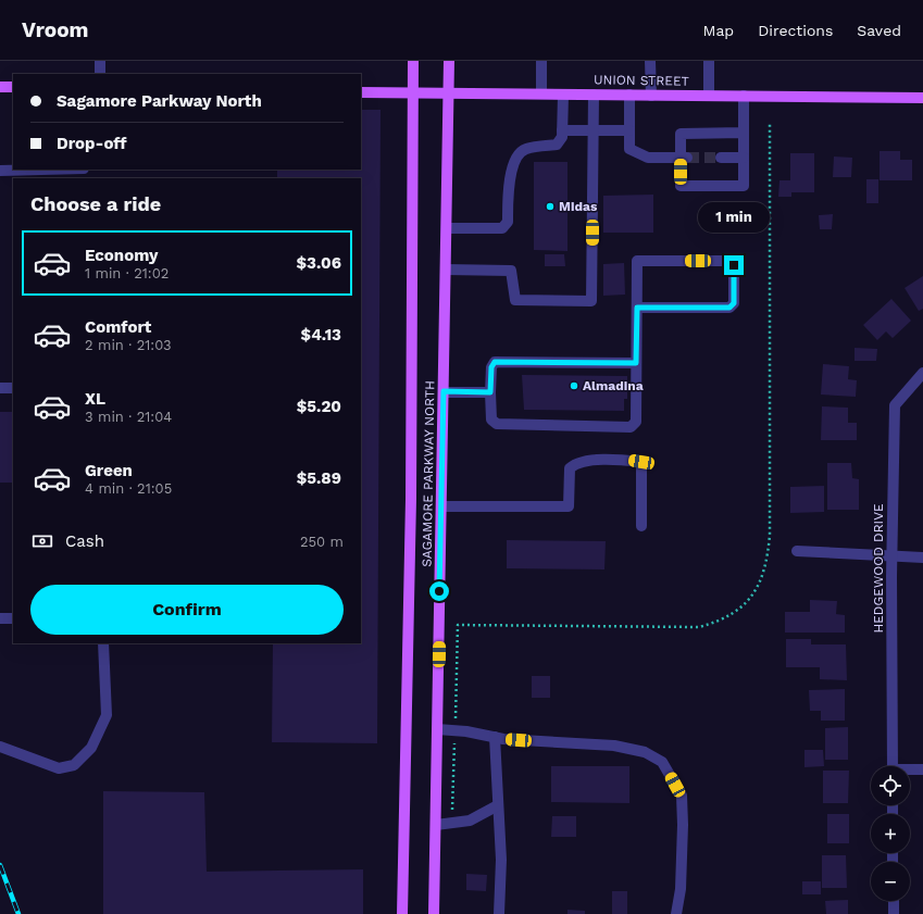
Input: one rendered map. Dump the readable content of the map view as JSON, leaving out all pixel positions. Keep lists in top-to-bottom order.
{
  "streets": {
    "main road": ["UNION STREET", "SAGAMORE PARKWAY NORTH"],
    "street": ["HEDGEWOOD DRIVE"]
  },
  "crossings": [
    ["UNION STREET", "SAGAMORE PARKWAY NORTH"]
  ],
  "places": ["Midas", "Almadina"],
  "page": {
    "header": "Vroom",
    "nav": ["Map", "Directions", "Saved"],
    "banner": ["Sagamore Parkway North", "Drop-off"],
    "heading": "Choose a ride",
    "bubble": "1 min",
    "list": [
      {
        "name": "Economy",
        "note": "1 min · 21:02",
        "value": "$3.06"
      },
      {
        "name": "Comfort",
        "note": "2 min · 21:03",
        "value": "$4.13"
      },
      {
        "name": "XL",
        "note": "3 min · 21:04",
        "value": "$5.20"
      },
      {
        "name": "Green",
        "note": "4 min · 21:05",
        "value": "$5.89"
      }
    ],
    "pay": ["Cash", "250 m"],
    "buttons": "Confirm",
    "map_buttons": ["+", "−"]
  }
}
